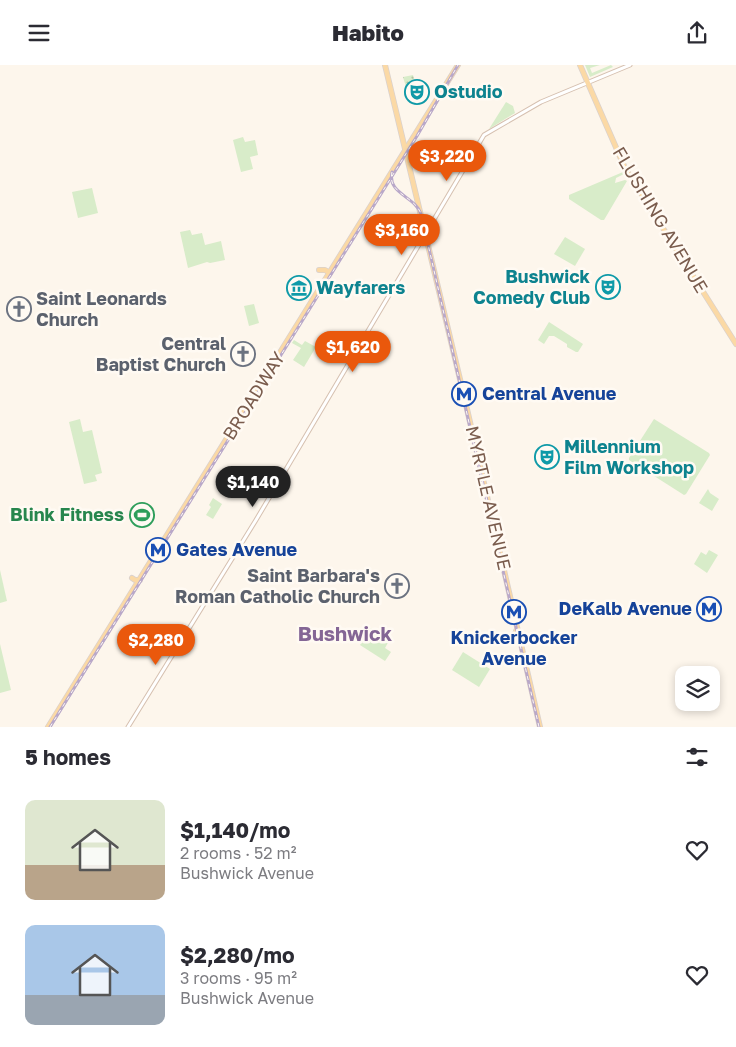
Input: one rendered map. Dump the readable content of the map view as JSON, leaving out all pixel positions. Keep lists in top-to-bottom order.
{
  "streets": {
    "main road": ["FLUSHING AVENUE", "BROADWAY", "MYRTLE AVENUE"]
  },
  "crossings": [
    ["BROADWAY", "MYRTLE AVENUE"]
  ],
  "districts": ["Bushwick"],
  "places": {
    "theatre": ["Ostudio", "Bushwick Comedy Club", "Millennium Film Workshop"],
    "museum": ["Wayfarers"],
    "church": ["Saint Leonards Church", "Central Baptist Church", "Saint Barbara's Roman Catholic Church"],
    "metro station": [
      "Central Avenue",
      "Gates Avenue",
      "DeKalb Avenue",
      "Knickerbocker Avenue"
    ],
    "sports": ["Blink Fitness"]
  },
  "page": {
    "header": "Habito",
    "price": [
      "$3,220",
      "$3,160",
      "$1,620",
      "$1,140",
      "$2,280"
    ],
    "heading": "5 homes",
    "list": [
      {
        "name": "$1,140/mo",
        "note": "2 rooms · 52 m² · Bushwick Avenue"
      },
      {
        "name": "$2,280/mo",
        "note": "3 rooms · 95 m² · Bushwick Avenue"
      }
    ]
  }
}
